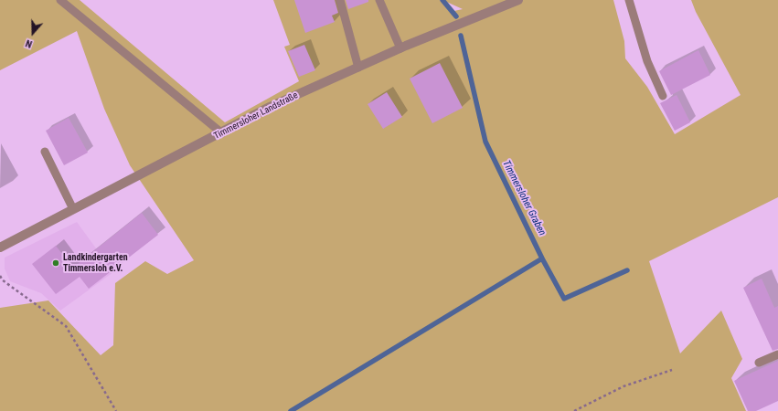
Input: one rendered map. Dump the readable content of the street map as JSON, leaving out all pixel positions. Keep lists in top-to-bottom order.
{
  "streets": {
    "street": ["Timmersloher Landstraße"]
  },
  "water": ["Timmersloher Graben"],
  "places": ["Landkindergarten Timmersloh e.V."],
  "north": "bottom"
}
